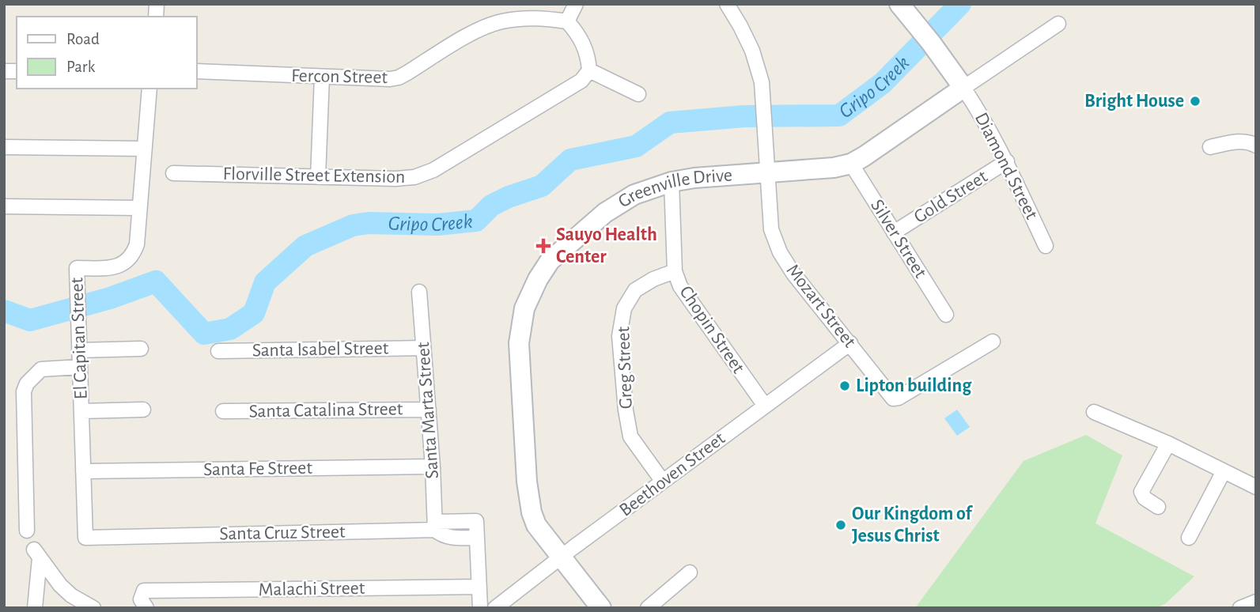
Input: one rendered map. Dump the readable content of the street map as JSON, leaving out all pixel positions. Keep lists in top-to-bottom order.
{
  "streets": {
    "street": [
      "Fercon Street",
      "Diamond Street",
      "Florville Street Extension",
      "Greenville Drive",
      "Gold Street",
      "Silver Street",
      "Mozart Street",
      "Chopin Street",
      "El Capitan Street",
      "Santa Isabel Street",
      "Greg Street",
      "Santa Catalina Street",
      "Santa Marta Street",
      "Santa Fe Street",
      "Beethoven Street",
      "Santa Cruz Street",
      "Malachi Street"
    ]
  },
  "crossings": [
    ["Diamond Street", "Greenville Drive"],
    ["Diamond Street", "Gold Street"],
    ["Greenville Drive", "Silver Street"],
    ["Greenville Drive", "Mozart Street"],
    ["Greenville Drive", "Chopin Street"],
    ["Greenville Drive", "Beethoven Street"],
    ["Gold Street", "Silver Street"],
    ["Mozart Street", "Beethoven Street"],
    ["Chopin Street", "Greg Street"],
    ["Chopin Street", "Beethoven Street"],
    ["El Capitan Street", "Santa Fe Street"],
    ["El Capitan Street", "Santa Cruz Street"],
    ["Santa Isabel Street", "Santa Marta Street"],
    ["Greg Street", "Beethoven Street"],
    ["Santa Catalina Street", "Santa Marta Street"],
    ["Santa Marta Street", "Santa Fe Street"],
    ["Santa Marta Street", "Santa Cruz Street"]
  ],
  "water": ["Gripo Creek"],
  "places": {
    "other": ["Bright House", "Lipton building", "Our Kingdom of Jesus Christ"],
    "health": ["Sauyo Health Center"]
  },
  "legend": ["Road", "Park"]
}
